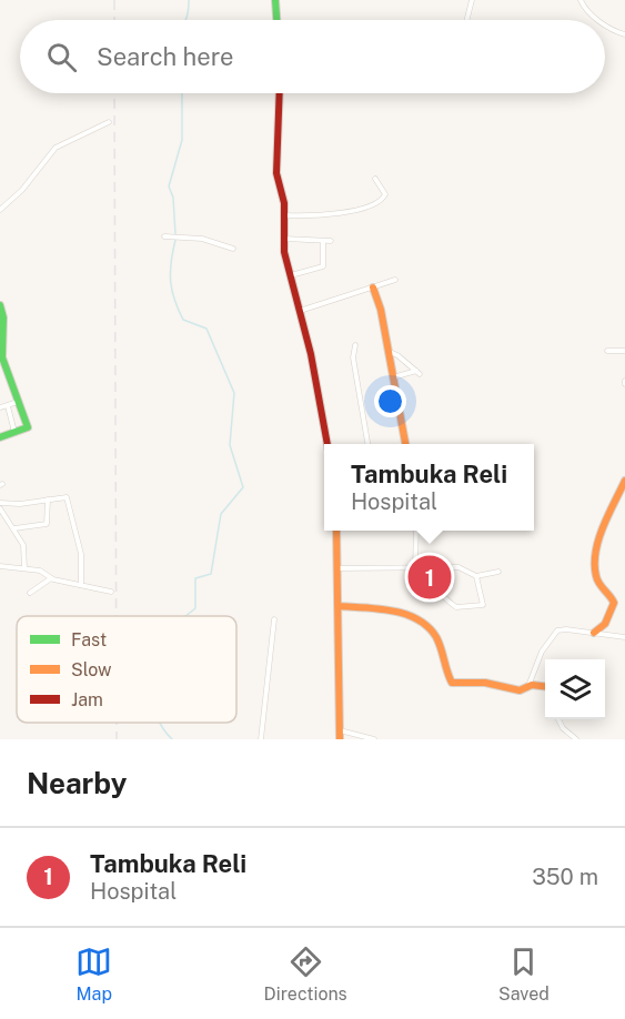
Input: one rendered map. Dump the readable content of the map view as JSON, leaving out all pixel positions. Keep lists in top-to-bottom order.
{
  "legend": ["Fast", "Slow", "Jam"],
  "page": {
    "search": "Search here",
    "popup": ["Tambuka Reli", "Hospital"],
    "pins": "1",
    "heading": "Nearby",
    "list": [
      {
        "mark": "1",
        "name": "Tambuka Reli",
        "note": "Hospital",
        "value": "350 m"
      }
    ],
    "nav": ["Map", "Directions", "Saved"]
  }
}
